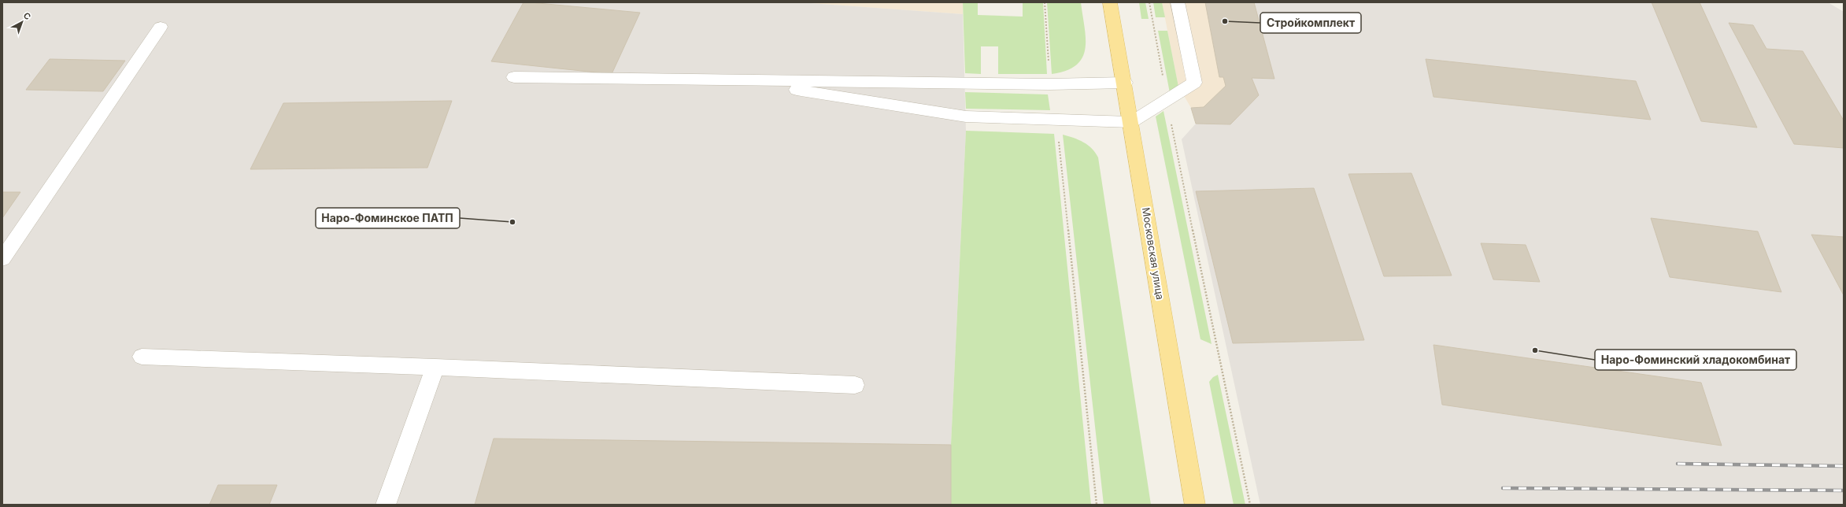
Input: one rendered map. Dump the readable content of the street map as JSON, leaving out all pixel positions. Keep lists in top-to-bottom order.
{
  "streets": {
    "main road": ["Московская улица"]
  },
  "places": ["Стройкомплект", "Наро-Фоминское ПАТП", "Наро-Фоминский хладокомбинат"],
  "north": "top right"
}
